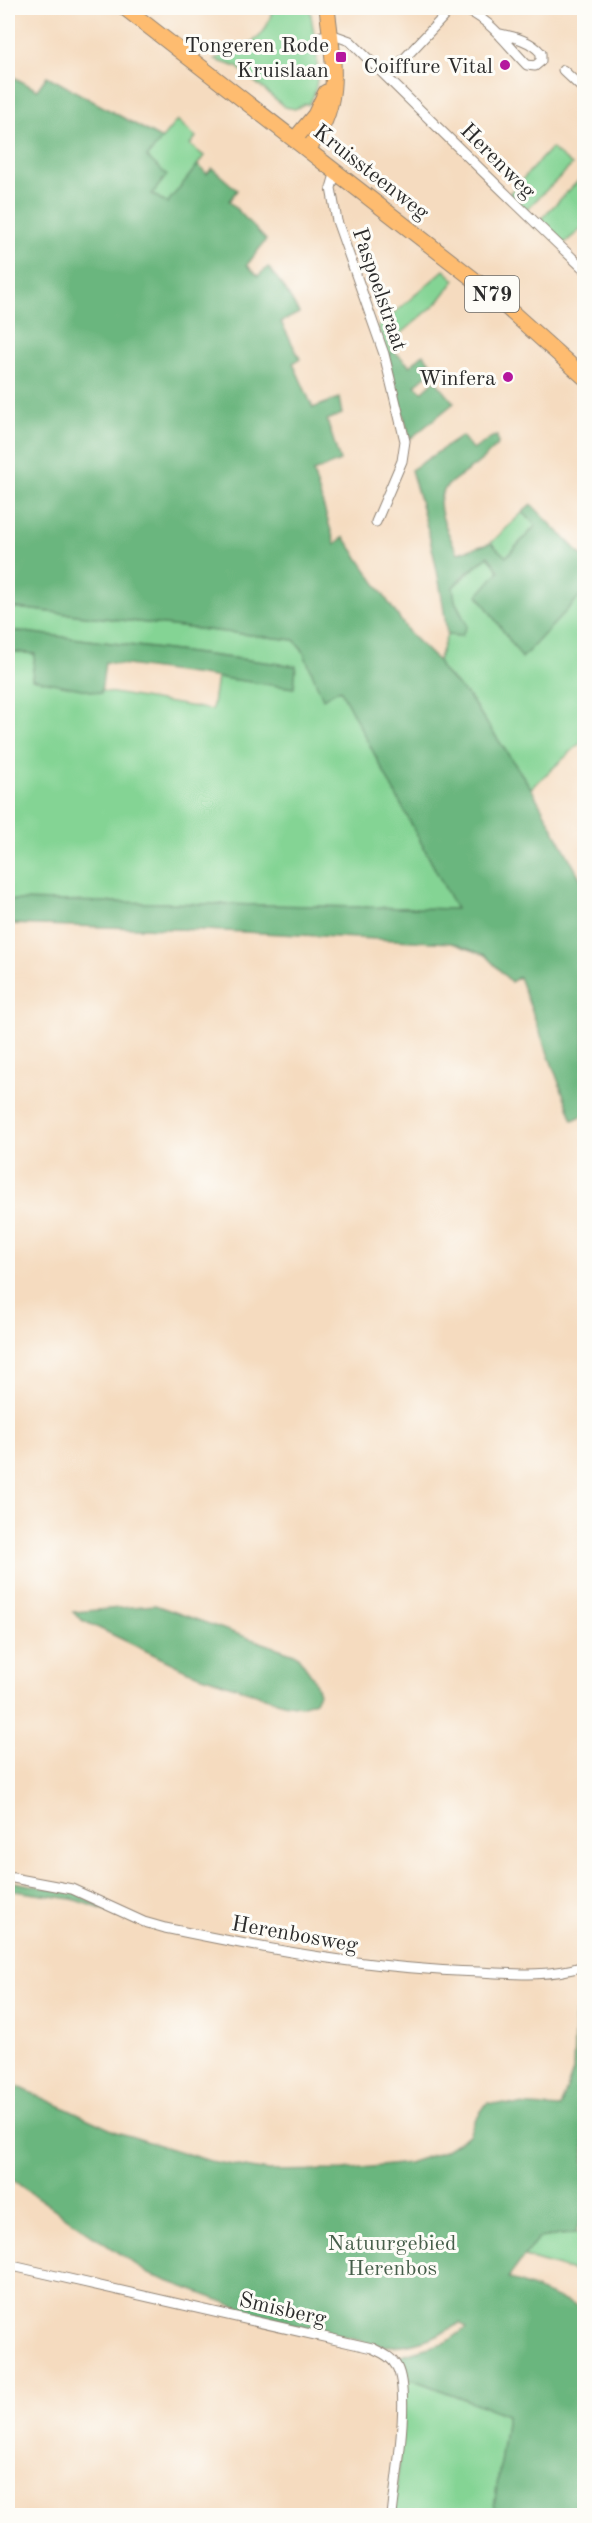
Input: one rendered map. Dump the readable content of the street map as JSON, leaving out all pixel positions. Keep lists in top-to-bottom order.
{
  "streets": {
    "main road": ["Kruissteenweg", "N79"],
    "street": [
      "Herenweg",
      "Paspoelstraat",
      "Herenbosweg",
      "Smisberg"
    ]
  },
  "crossings": [
    ["Kruissteenweg", "Paspoelstraat"]
  ],
  "parks": ["Natuurgebied Herenbos"],
  "places": {
    "transit": ["Tongeren Rode Kruislaan"],
    "other": ["Coiffure Vital", "Winfera"]
  }
}
